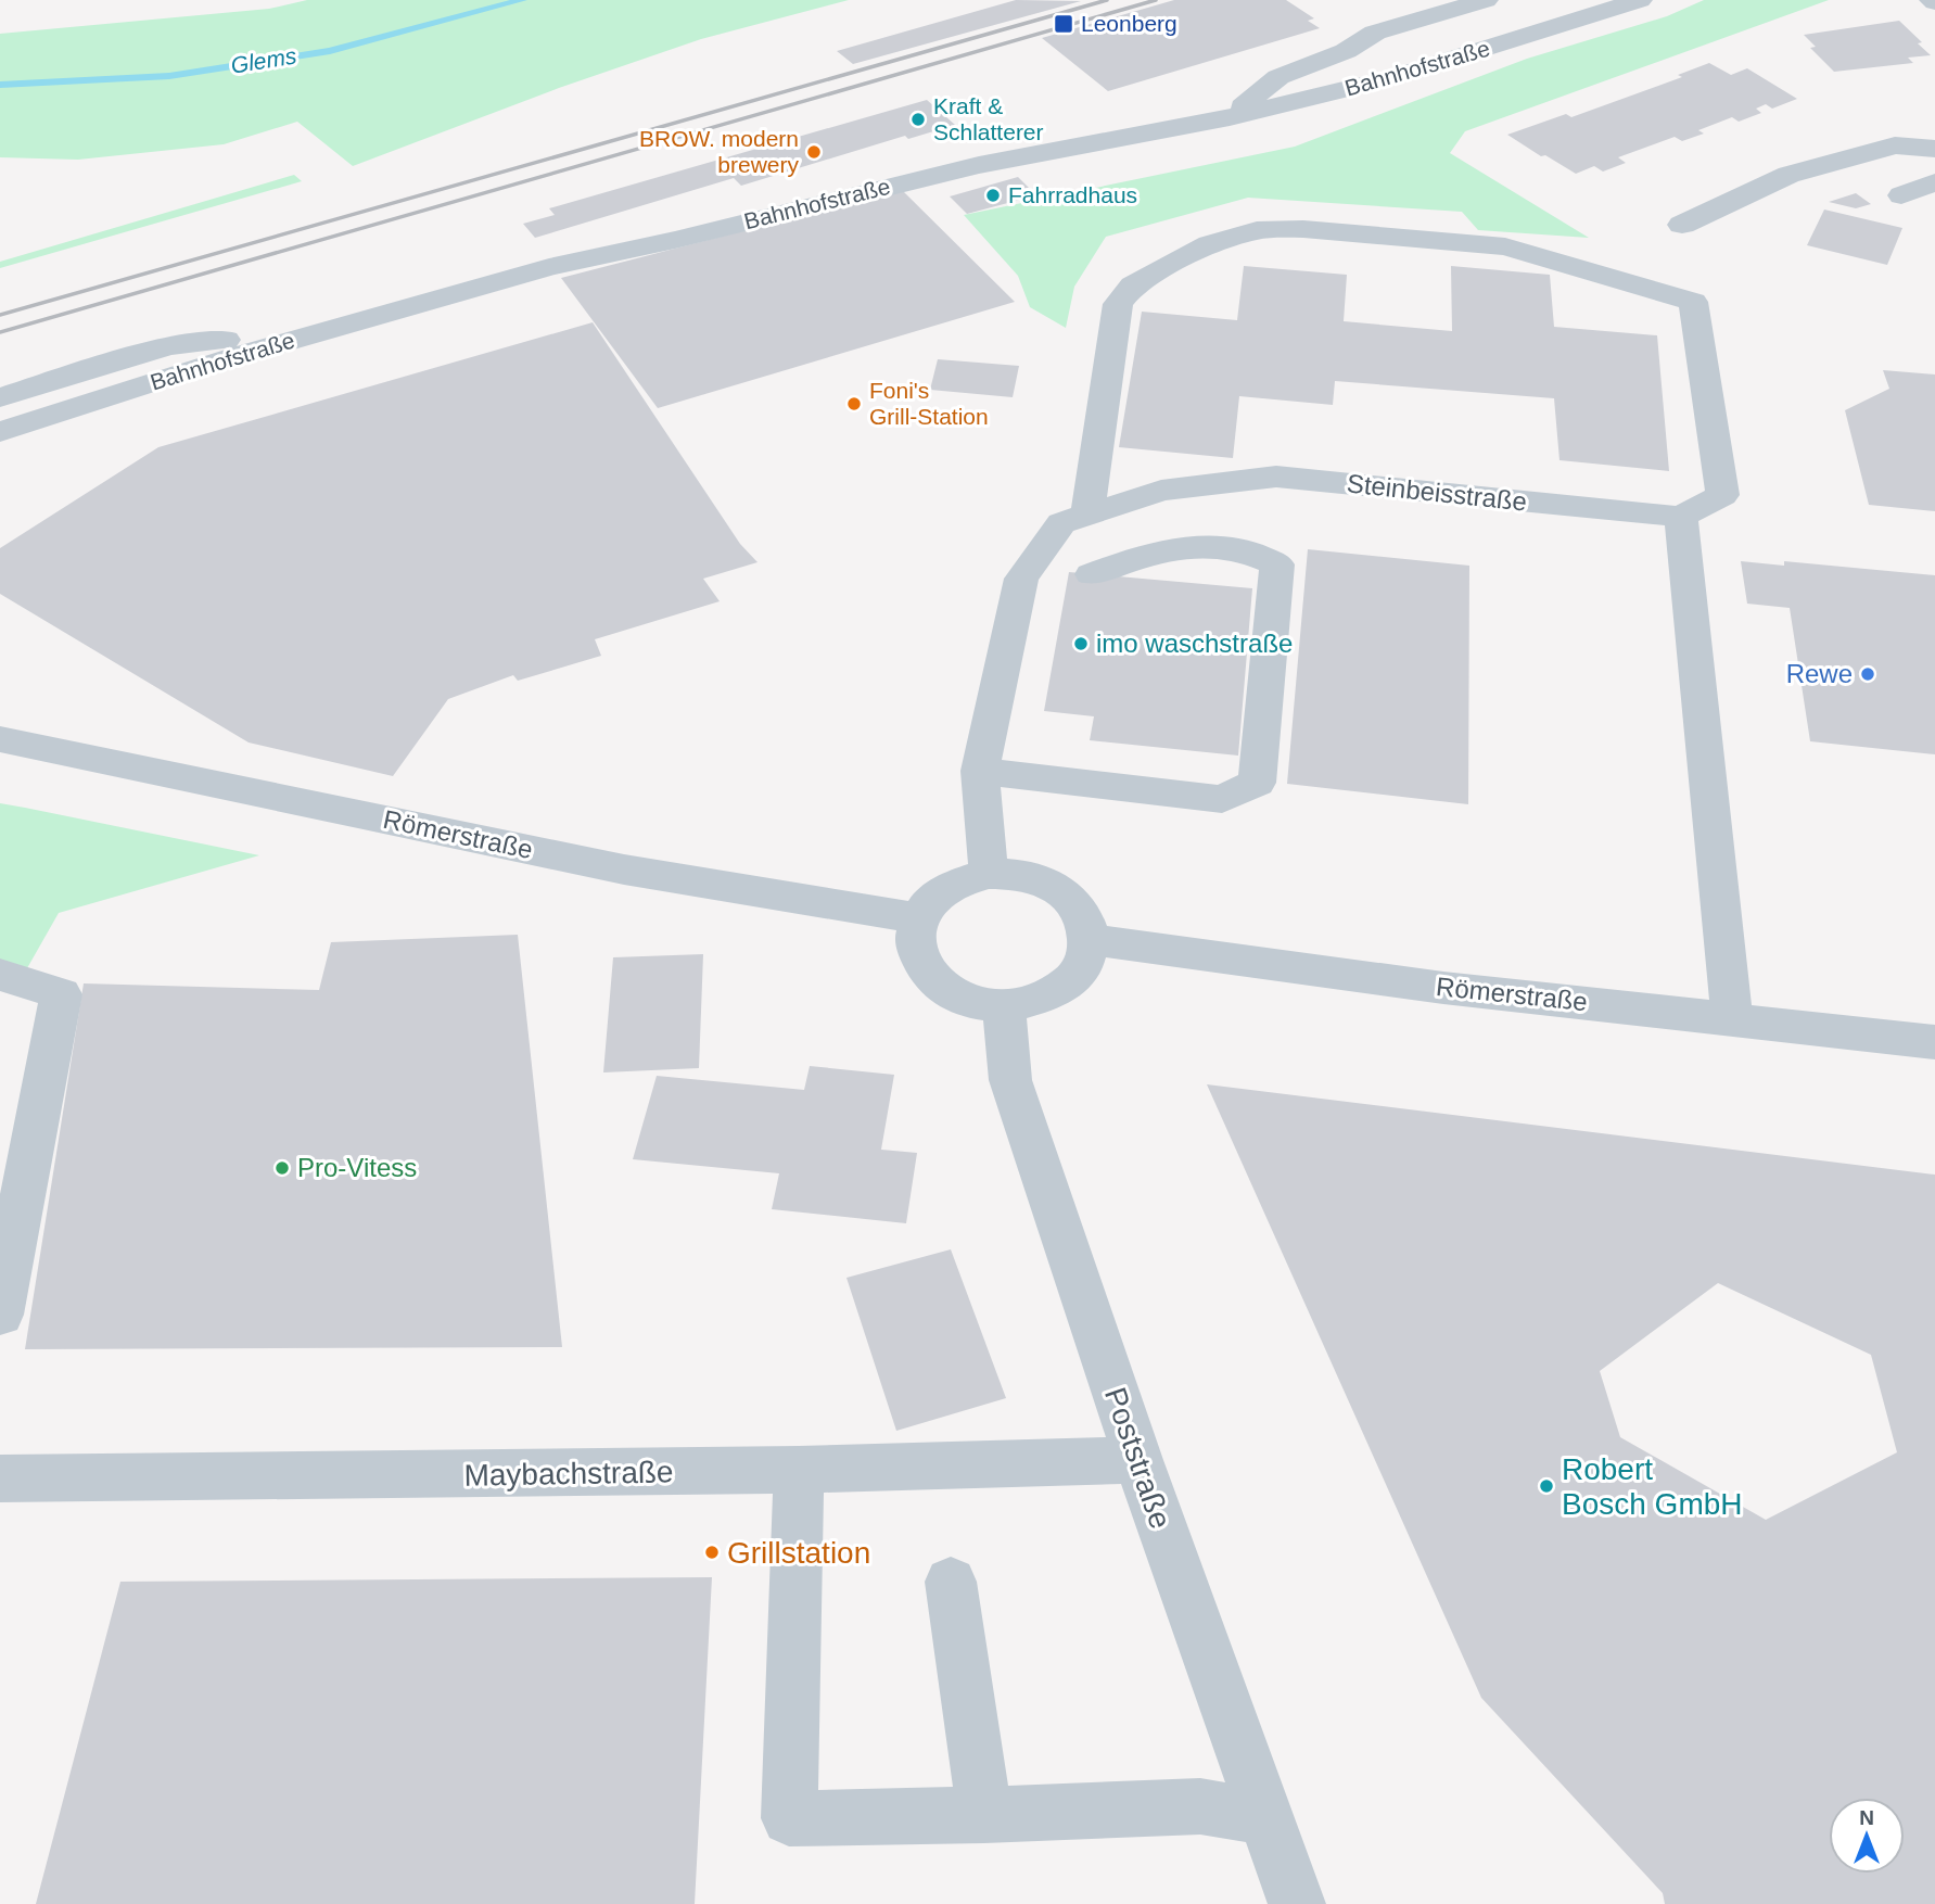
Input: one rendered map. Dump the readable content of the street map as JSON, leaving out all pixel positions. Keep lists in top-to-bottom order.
{
  "streets": {
    "street": [
      "Bahnhofstraße",
      "Steinbeisstraße",
      "Römerstraße",
      "Poststraße",
      "Maybachstraße"
    ]
  },
  "crossings": [
    ["Steinbeisstraße", "Römerstraße"],
    ["Steinbeisstraße", "Poststraße"],
    ["Römerstraße", "Poststraße"],
    ["Poststraße", "Maybachstraße"]
  ],
  "water": ["Glems"],
  "places": {
    "transit": ["Leonberg"],
    "other": [
      "Kraft & Schlatterer",
      "BROW. modern brewery",
      "Fahrradhaus",
      "Foni's Grill-Station",
      "imo waschstraße",
      "Rewe",
      "Pro-Vitess",
      "Robert Bosch GmbH",
      "Grillstation"
    ]
  },
  "north": "top"
}
